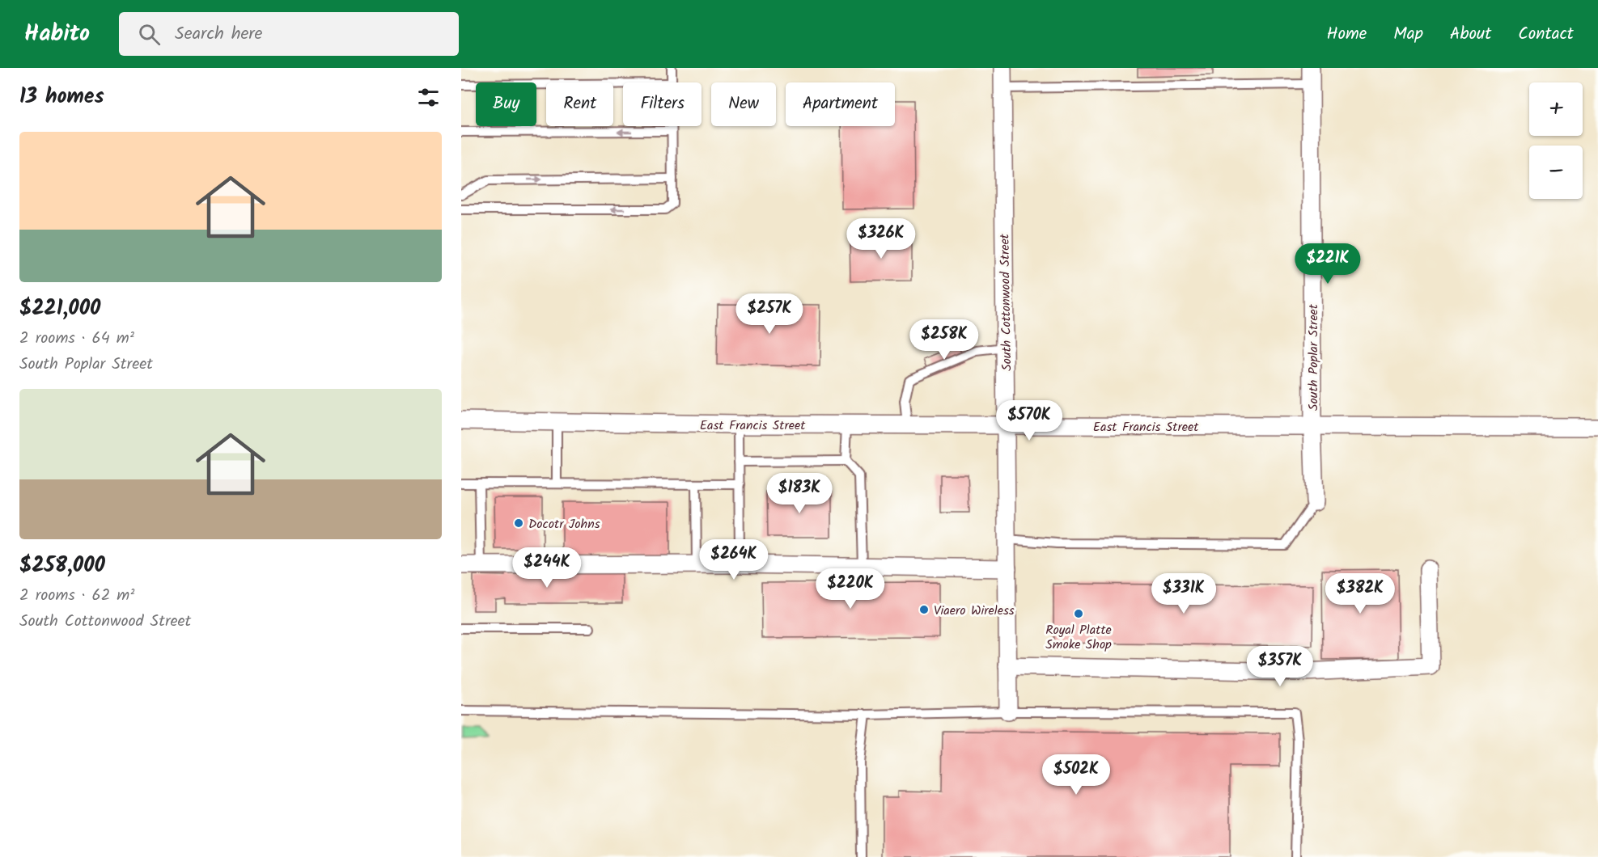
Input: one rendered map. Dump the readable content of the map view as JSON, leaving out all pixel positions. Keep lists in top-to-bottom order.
{
  "streets": {
    "street": ["South Cottonwood Street", "South Poplar Street", "East Francis Street"]
  },
  "crossings": [
    ["South Cottonwood Street", "East Francis Street"],
    ["South Poplar Street", "East Francis Street"]
  ],
  "places": ["Docotr Johns", "Viaero Wireless", "Royal Platte Smoke Shop"],
  "page": {
    "header": "Habito",
    "search": "Search here",
    "nav": [
      "Home",
      "Map",
      "About",
      "Contact"
    ],
    "heading": "13 homes",
    "map_buttons": ["+", "−"],
    "chip": [
      "Buy",
      "Rent",
      "Filters",
      "New",
      "Apartment"
    ],
    "list": [
      {
        "name": "$221,000",
        "note": "2 rooms · 64 m² · South Poplar Street"
      },
      {
        "name": "$258,000",
        "note": "2 rooms · 62 m² · South Cottonwood Street"
      }
    ],
    "price": [
      "$326K",
      "$221K",
      "$257K",
      "$258K",
      "$570K",
      "$183K",
      "$264K",
      "$244K",
      "$220K",
      "$331K",
      "$382K",
      "$357K",
      "$502K"
    ]
  }
}
